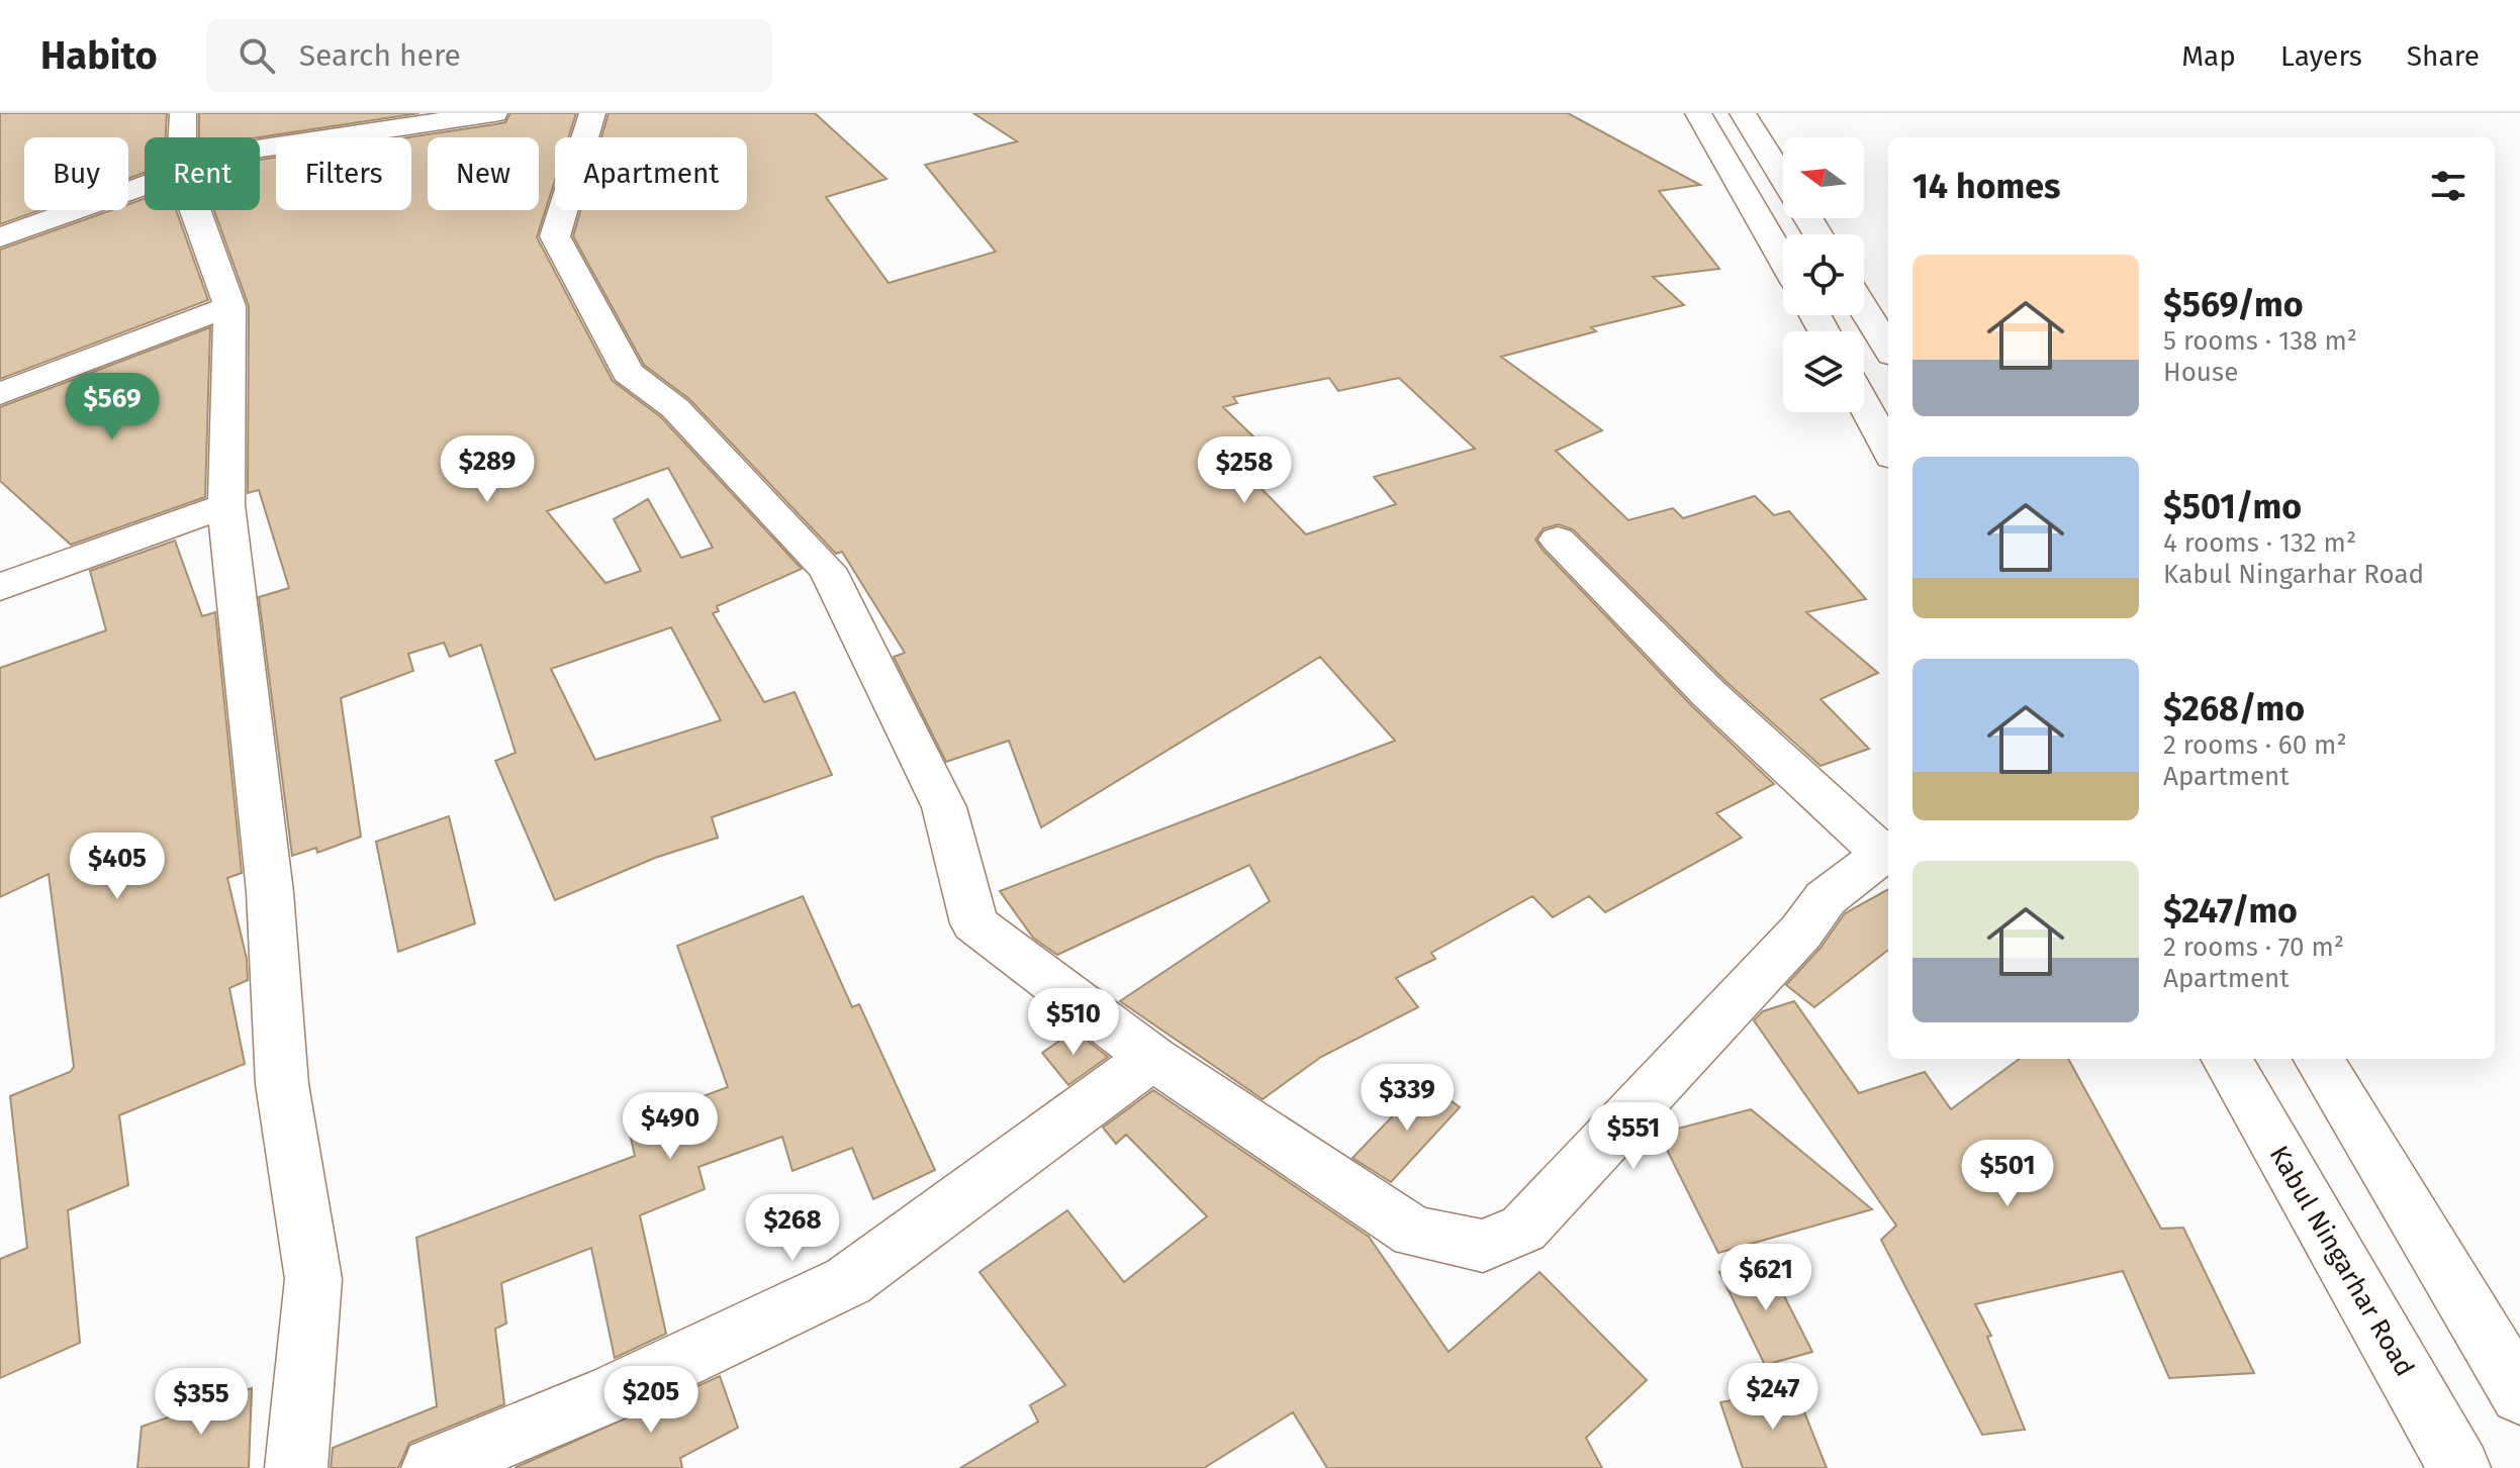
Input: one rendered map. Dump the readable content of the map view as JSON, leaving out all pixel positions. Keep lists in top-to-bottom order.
{
  "streets": {
    "main road": ["Kabul Ningarhar Road"]
  },
  "north": "left",
  "page": {
    "header": "Habito",
    "search": "Search here",
    "nav": ["Map", "Layers", "Share"],
    "chip": [
      "Buy",
      "Rent",
      "Filters",
      "New",
      "Apartment"
    ],
    "heading": "14 homes",
    "list": [
      {
        "name": "$569/mo",
        "note": "5 rooms · 138 m² · House"
      },
      {
        "name": "$501/mo",
        "note": "4 rooms · 132 m² · Kabul Ningarhar Road"
      },
      {
        "name": "$268/mo",
        "note": "2 rooms · 60 m² · Apartment"
      },
      {
        "name": "$247/mo",
        "note": "2 rooms · 70 m² · Apartment"
      }
    ],
    "price": [
      "$569",
      "$289",
      "$258",
      "$405",
      "$510",
      "$339",
      "$490",
      "$551",
      "$501",
      "$268",
      "$621",
      "$247",
      "$205",
      "$355"
    ]
  }
}
